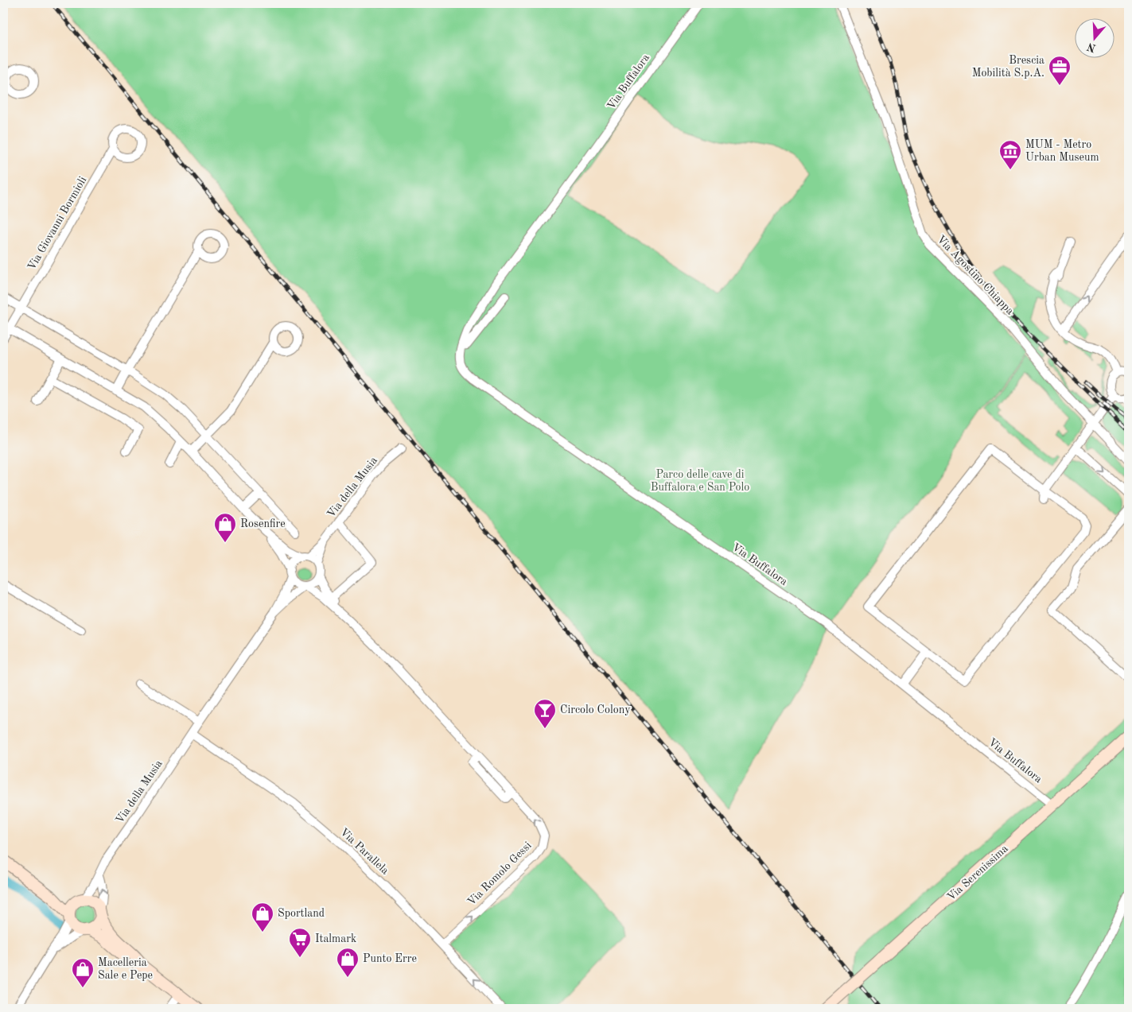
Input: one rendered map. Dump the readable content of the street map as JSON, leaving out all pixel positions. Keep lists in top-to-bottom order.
{
  "streets": {
    "main road": ["Via Serenissima"],
    "street": [
      "Via Buffalora",
      "Via Giovanni Bormioli",
      "Via Agostino Chiappa",
      "Via della Musia",
      "Via Parallela",
      "Via Romolo Gessi"
    ]
  },
  "crossings": [
    ["Via Buffalora", "Via Serenissima"],
    ["Via della Musia", "Via Parallela"],
    ["Via della Musia", "Via Romolo Gessi"],
    ["Via Parallela", "Via Romolo Gessi"]
  ],
  "parks": ["Parco delle cave di Buffalora e San Polo"],
  "places": {
    "office": ["Brescia Mobilità S.p.A."],
    "museum": ["MUM - Metro Urban Museum"],
    "shop": [
      "Rosenfire",
      "Sportland",
      "Punto Erre",
      "Macelleria Sale e Pepe"
    ],
    "bar": ["Circolo Colony"],
    "supermarket": ["Italmark"]
  },
  "north": "bottom"
}
